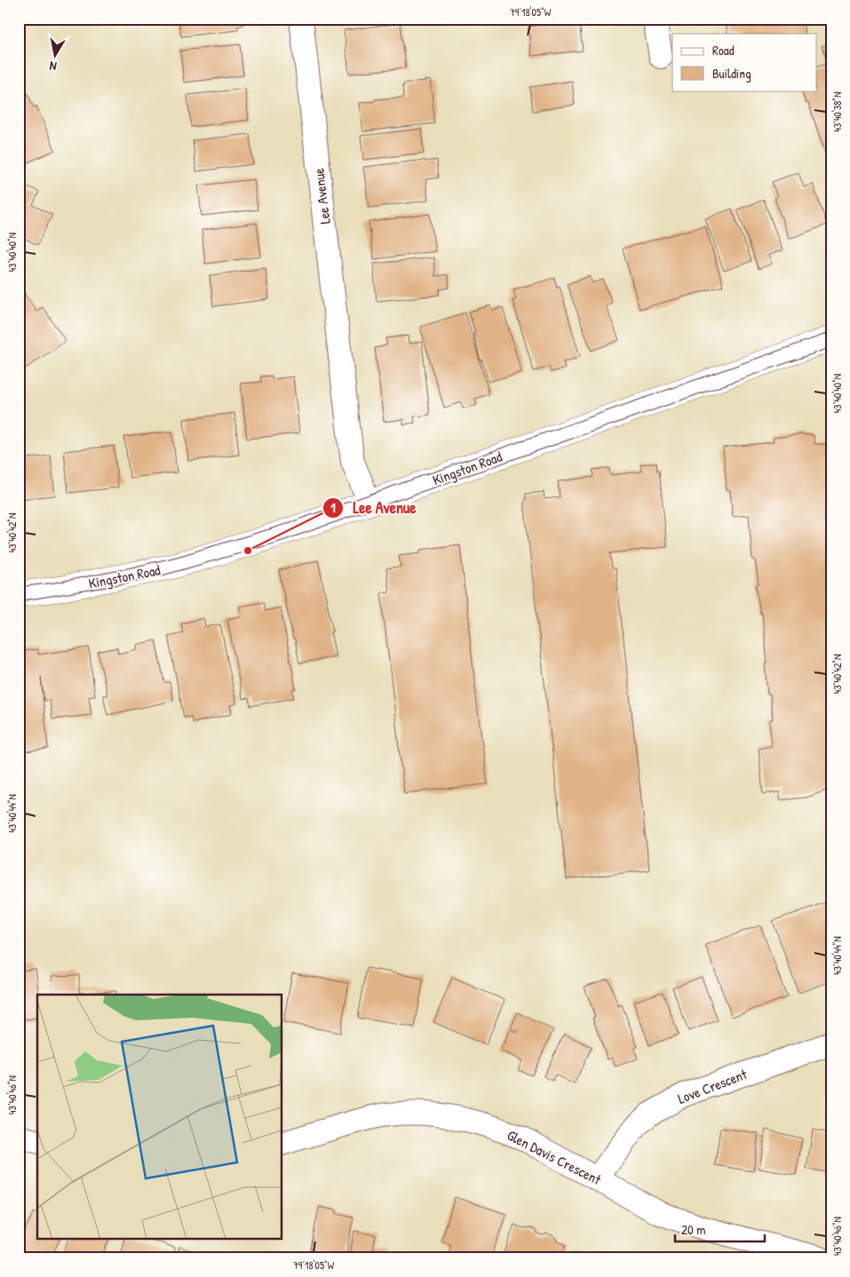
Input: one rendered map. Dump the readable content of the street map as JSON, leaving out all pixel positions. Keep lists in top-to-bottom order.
{
  "streets": {
    "main road": ["Kingston Road"],
    "street": ["Lee Avenue", "Love Crescent", "Glen Davis Crescent"]
  },
  "crossings": [
    ["Lee Avenue", "Kingston Road"],
    ["Love Crescent", "Glen Davis Crescent"]
  ],
  "places": ["Lee Avenue"],
  "legend": ["Road", "Building"],
  "scale_bar": "20 m",
  "north": "bottom",
  "coordinates": [
    "79°18'05\"W",
    "43°40'38\"N",
    "43°40'40\"N",
    "43°40'42\"N",
    "43°40'44\"N",
    "43°40'46\"N"
  ]
}
